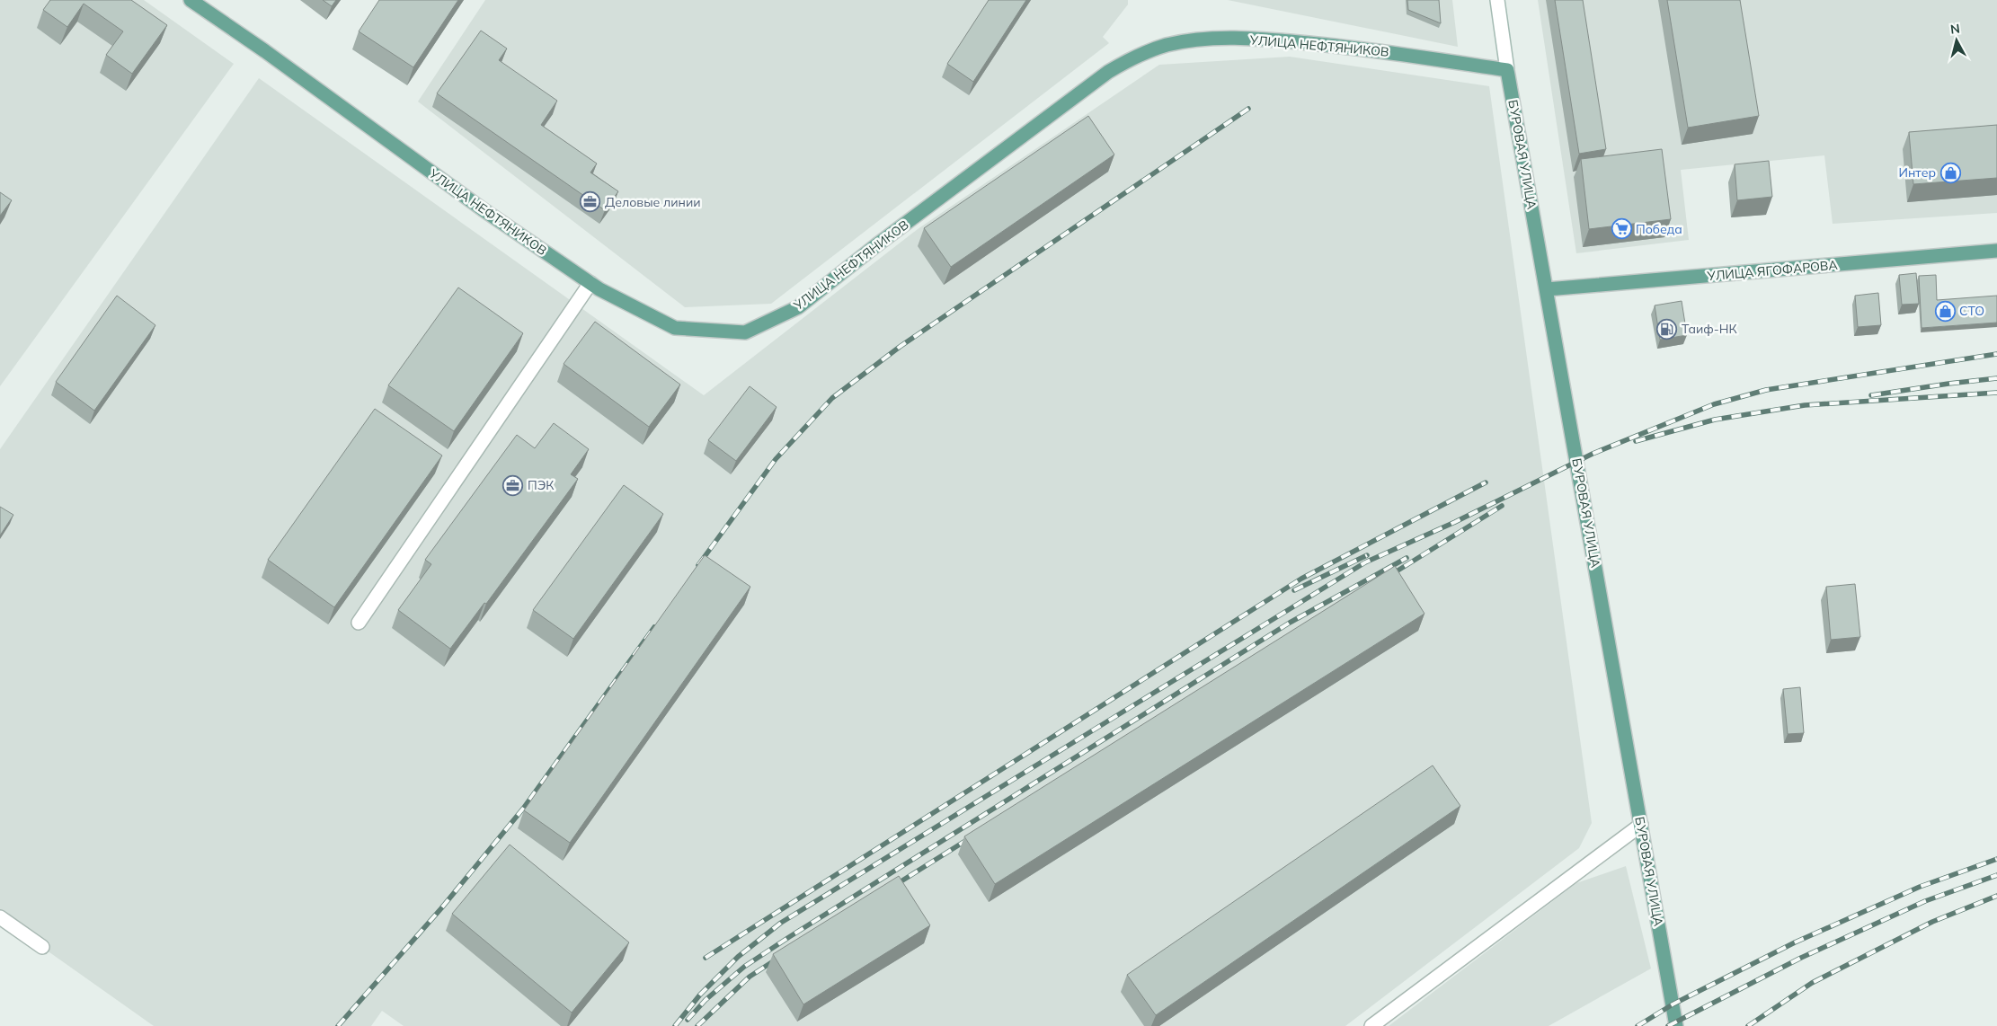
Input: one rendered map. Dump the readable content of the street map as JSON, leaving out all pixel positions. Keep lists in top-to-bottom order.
{
  "streets": {
    "main road": ["УЛИЦА НЕФТЯНИКОВ", "БУРОВАЯ УЛИЦА", "УЛИЦА ЯГОФАРОВА"]
  },
  "crossings": [
    ["УЛИЦА НЕФТЯНИКОВ", "БУРОВАЯ УЛИЦА"],
    ["БУРОВАЯ УЛИЦА", "УЛИЦА ЯГОФАРОВА"]
  ],
  "places": {
    "shop": ["Интер", "СТО"],
    "office": ["Деловые линии", "ПЭК"],
    "supermarket": ["Победа"],
    "fuel station": ["Таиф-НК"]
  },
  "north": "top"
}
